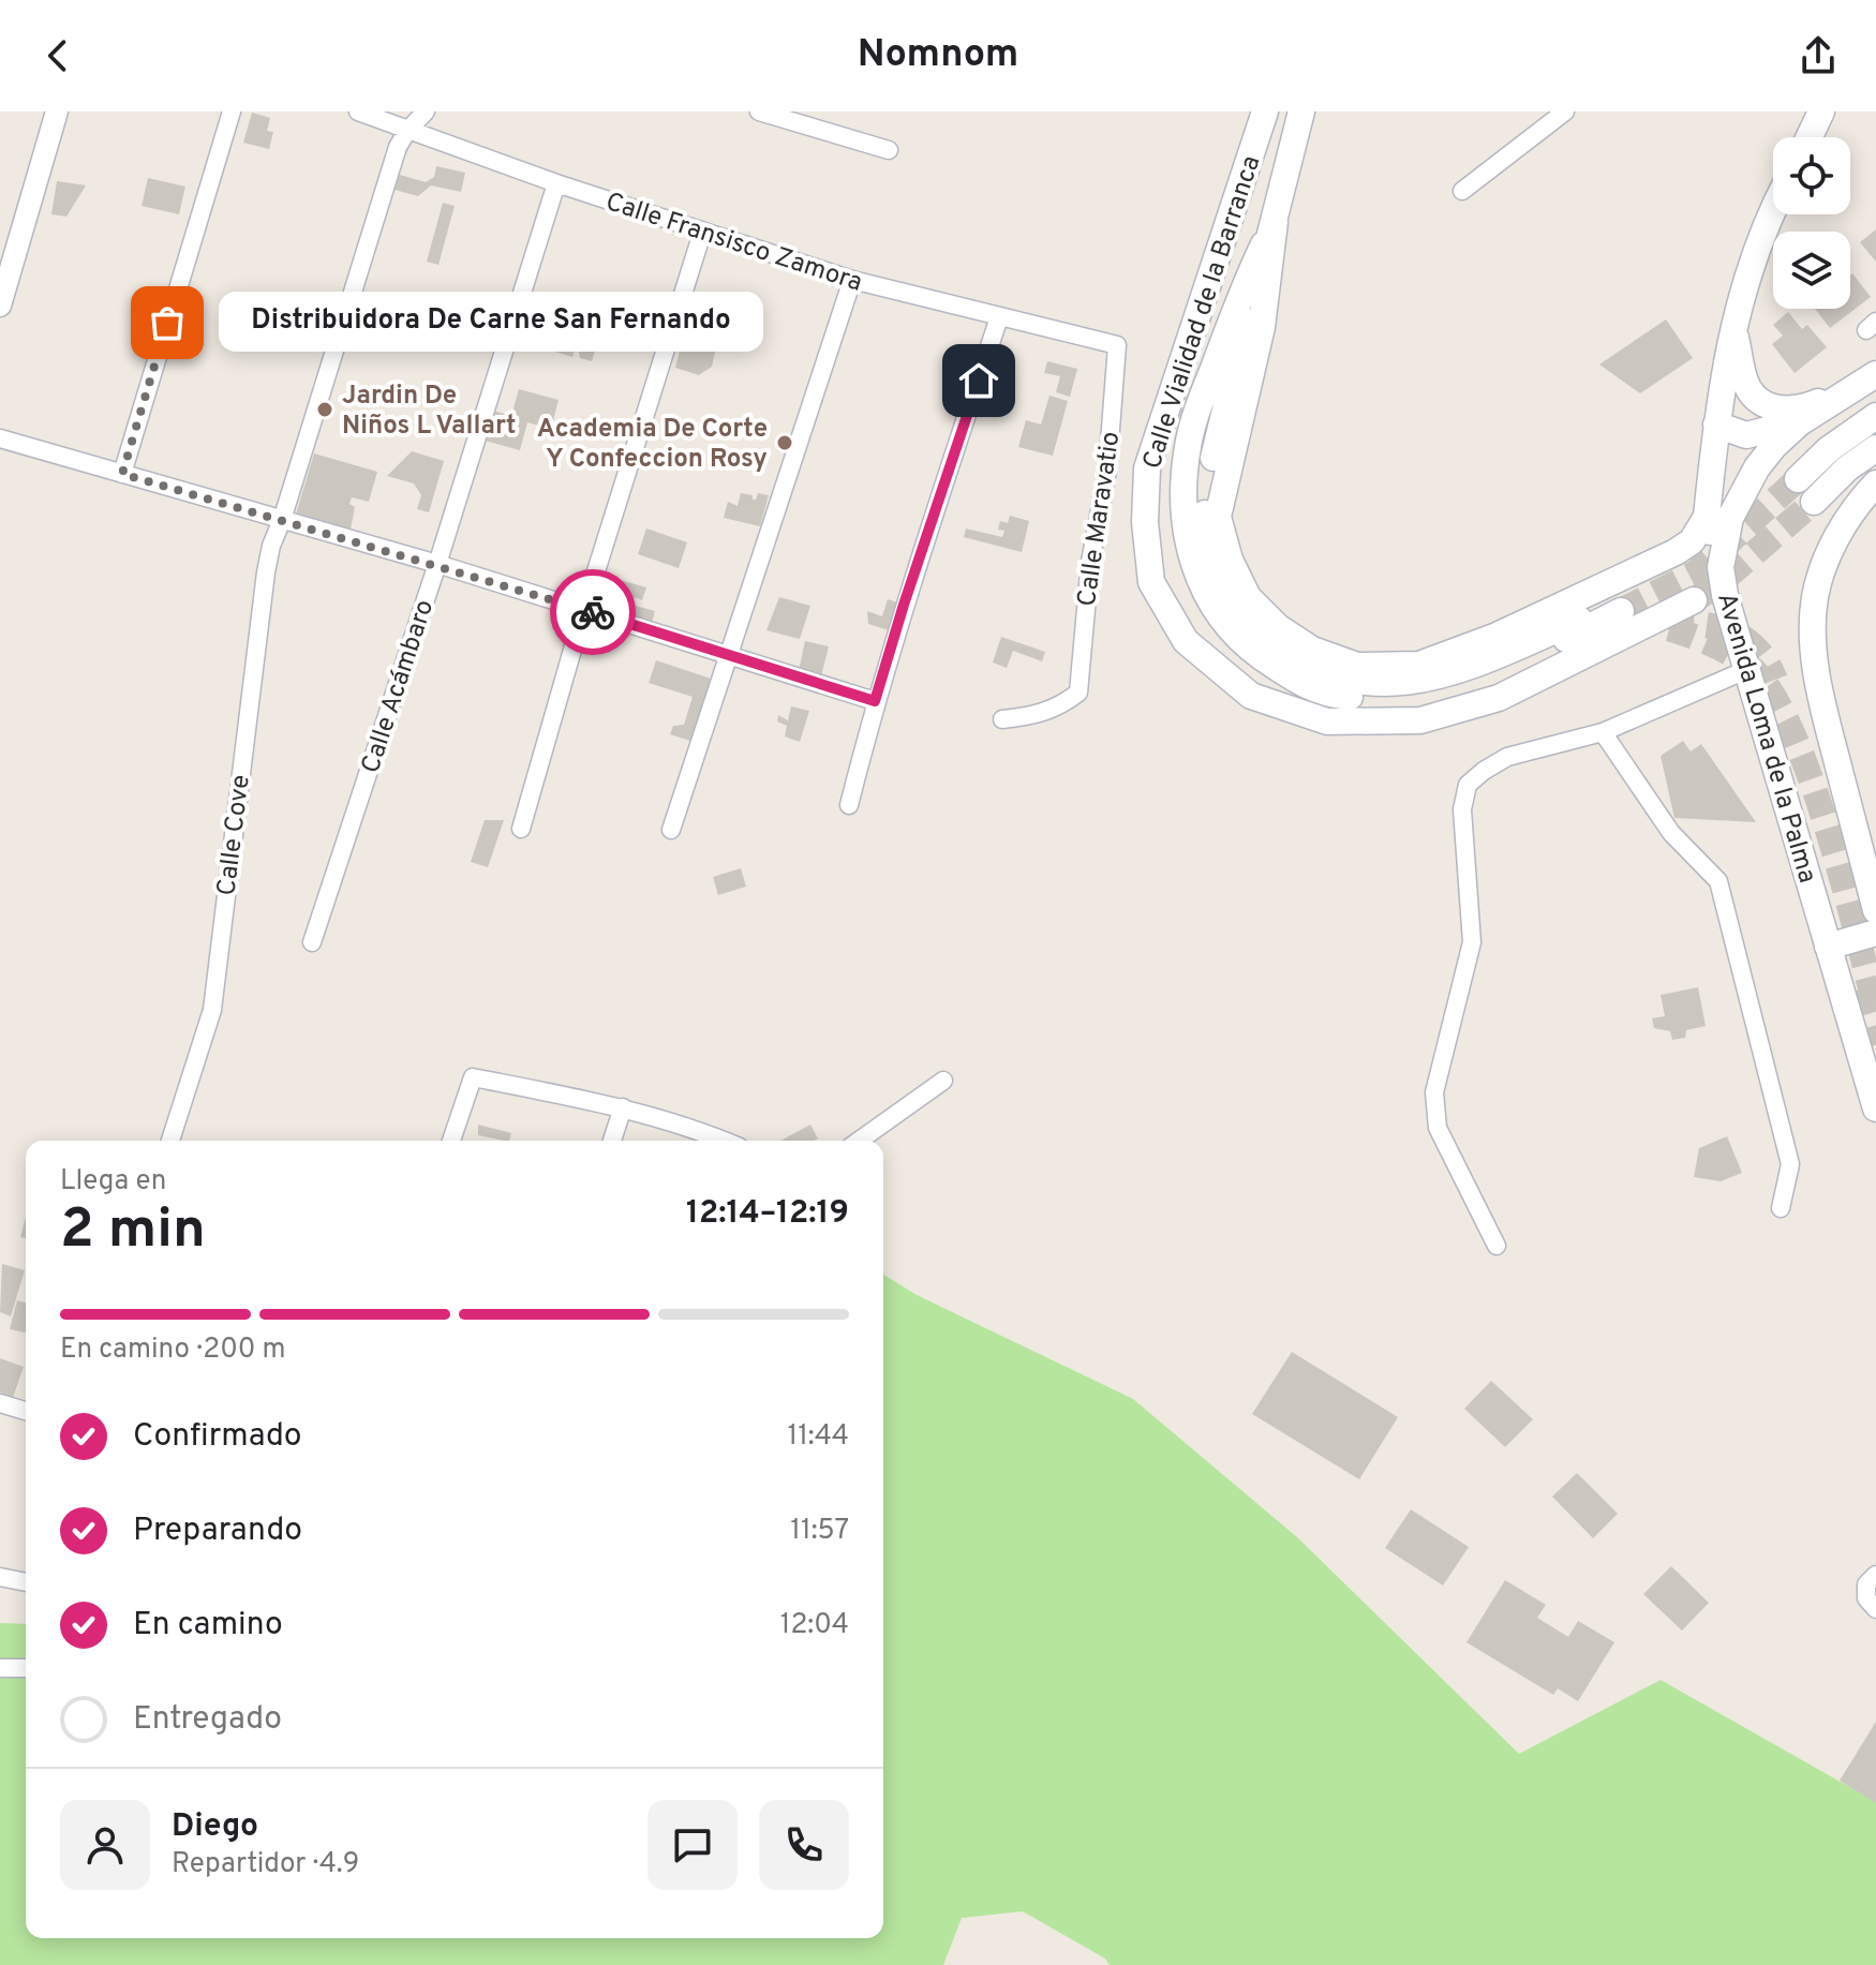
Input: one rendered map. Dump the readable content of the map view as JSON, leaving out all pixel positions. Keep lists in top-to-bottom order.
{
  "streets": {
    "main road": ["Calle Vialidad de la Barranca", "Avenida Loma de la Palma"],
    "street": [
      "Calle Fransisco Zamora",
      "Calle Maravatio",
      "Calle Acámbaro",
      "Calle Cove"
    ]
  },
  "crossings": [
    ["Calle Fransisco Zamora", "Calle Maravatio"],
    ["Calle Fransisco Zamora", "Calle Acámbaro"],
    ["Calle Fransisco Zamora", "Calle Cove"]
  ],
  "places": ["Distribuidora De Carne San Fernando", "Jardin De Niños L Vallart", "Academia De Corte Y Confeccion Rosy"],
  "page": {
    "header": "Nomnom",
    "bubble": "Distribuidora De Carne San Fernando",
    "heading": ["2 min", "Llega en", "12:14–12:19"],
    "panel": ["Diego", "Repartidor · 4.9"],
    "bar": "En camino · 200 m",
    "list": [
      ["Confirmado", "11:44"],
      ["Preparando", "11:57"],
      ["En camino", "12:04"],
      "Entregado"
    ]
  }
}
